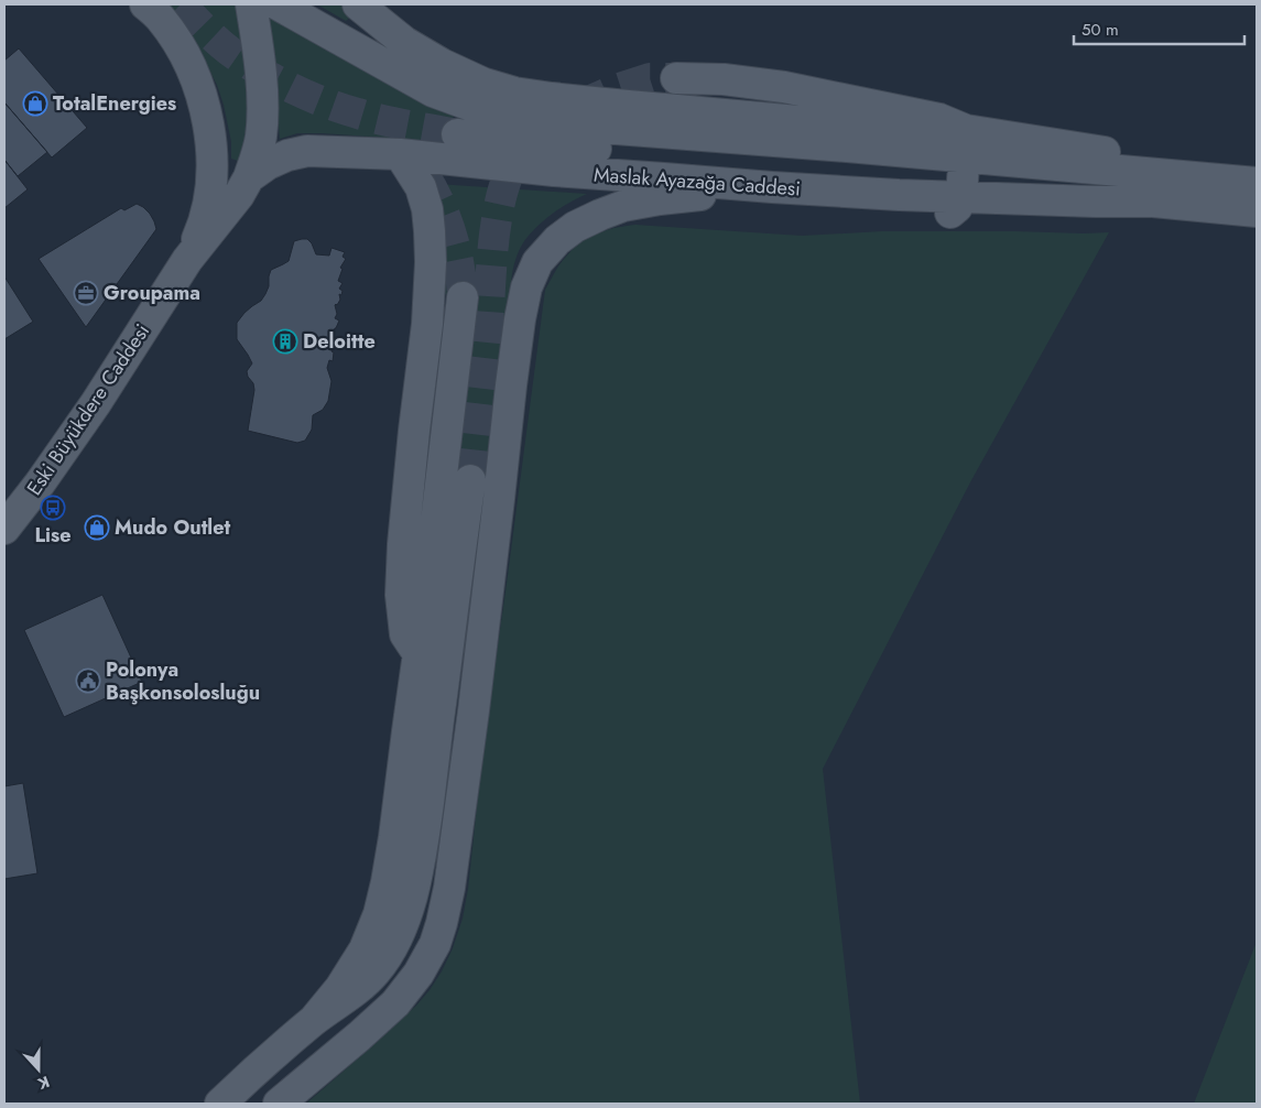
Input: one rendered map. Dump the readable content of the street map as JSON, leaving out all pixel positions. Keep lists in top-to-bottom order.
{
  "streets": {
    "main road": ["Maslak Ayazağa Caddesi", "Eski Büyükdere Caddesi"]
  },
  "crossings": [
    ["Maslak Ayazağa Caddesi", "Eski Büyükdere Caddesi"]
  ],
  "places": {
    "shop": ["TotalEnergies", "Mudo Outlet"],
    "office": ["Groupama"],
    "building": ["Deloitte"],
    "bus stop": ["Lise"],
    "public building": ["Polonya Başkonsolosluğu"]
  },
  "scale_bar": "50 m",
  "north": "bottom"
}
